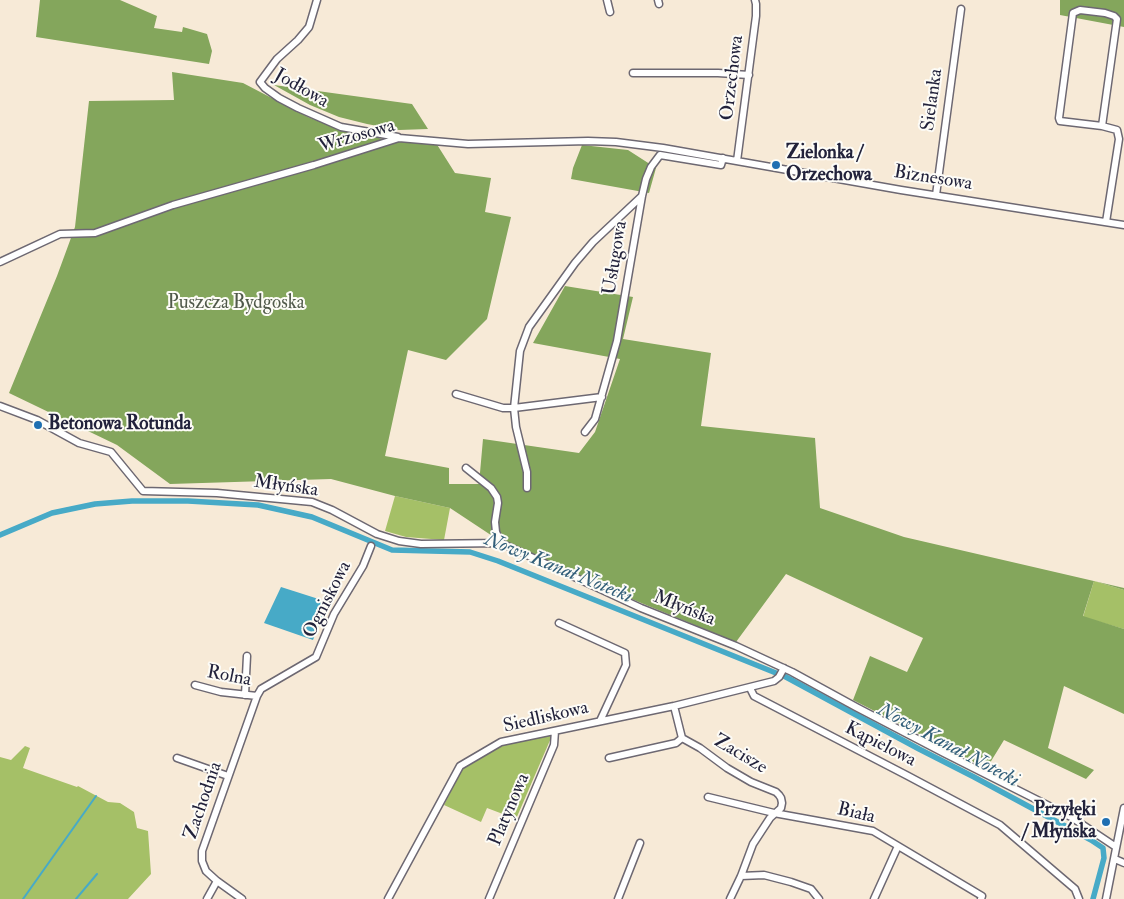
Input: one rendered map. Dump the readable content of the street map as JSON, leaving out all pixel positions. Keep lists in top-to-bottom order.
{
  "streets": {
    "street": [
      "Orzechowa",
      "Jodłowa",
      "Sielanka",
      "Wrzosowa",
      "Biznesowa",
      "Usługowa",
      "Młyńska",
      "Ogniskowa",
      "Rolna",
      "Siedliskowa",
      "Kąpielowa",
      "Zacisze",
      "Zachodnia",
      "Platynowa",
      "Biała"
    ]
  },
  "crossings": [
    ["Orzechowa", "Wrzosowa"],
    ["Orzechowa", "Biznesowa"],
    ["Jodłowa", "Wrzosowa"],
    ["Sielanka", "Biznesowa"],
    ["Wrzosowa", "Biznesowa"],
    ["Wrzosowa", "Usługowa"],
    ["Młyńska", "Siedliskowa"],
    ["Ogniskowa", "Rolna"],
    ["Ogniskowa", "Zachodnia"],
    ["Rolna", "Zachodnia"],
    ["Siedliskowa", "Kąpielowa"],
    ["Siedliskowa", "Platynowa"],
    ["Zacisze", "Biała"]
  ],
  "water": ["Nowy Kanał Notecki"],
  "parks": ["Puszcza Bydgoska"],
  "places": ["Zielonka / Orzechowa", "Betonowa Rotunda", "Przyłęki / Młyńska"]
}
